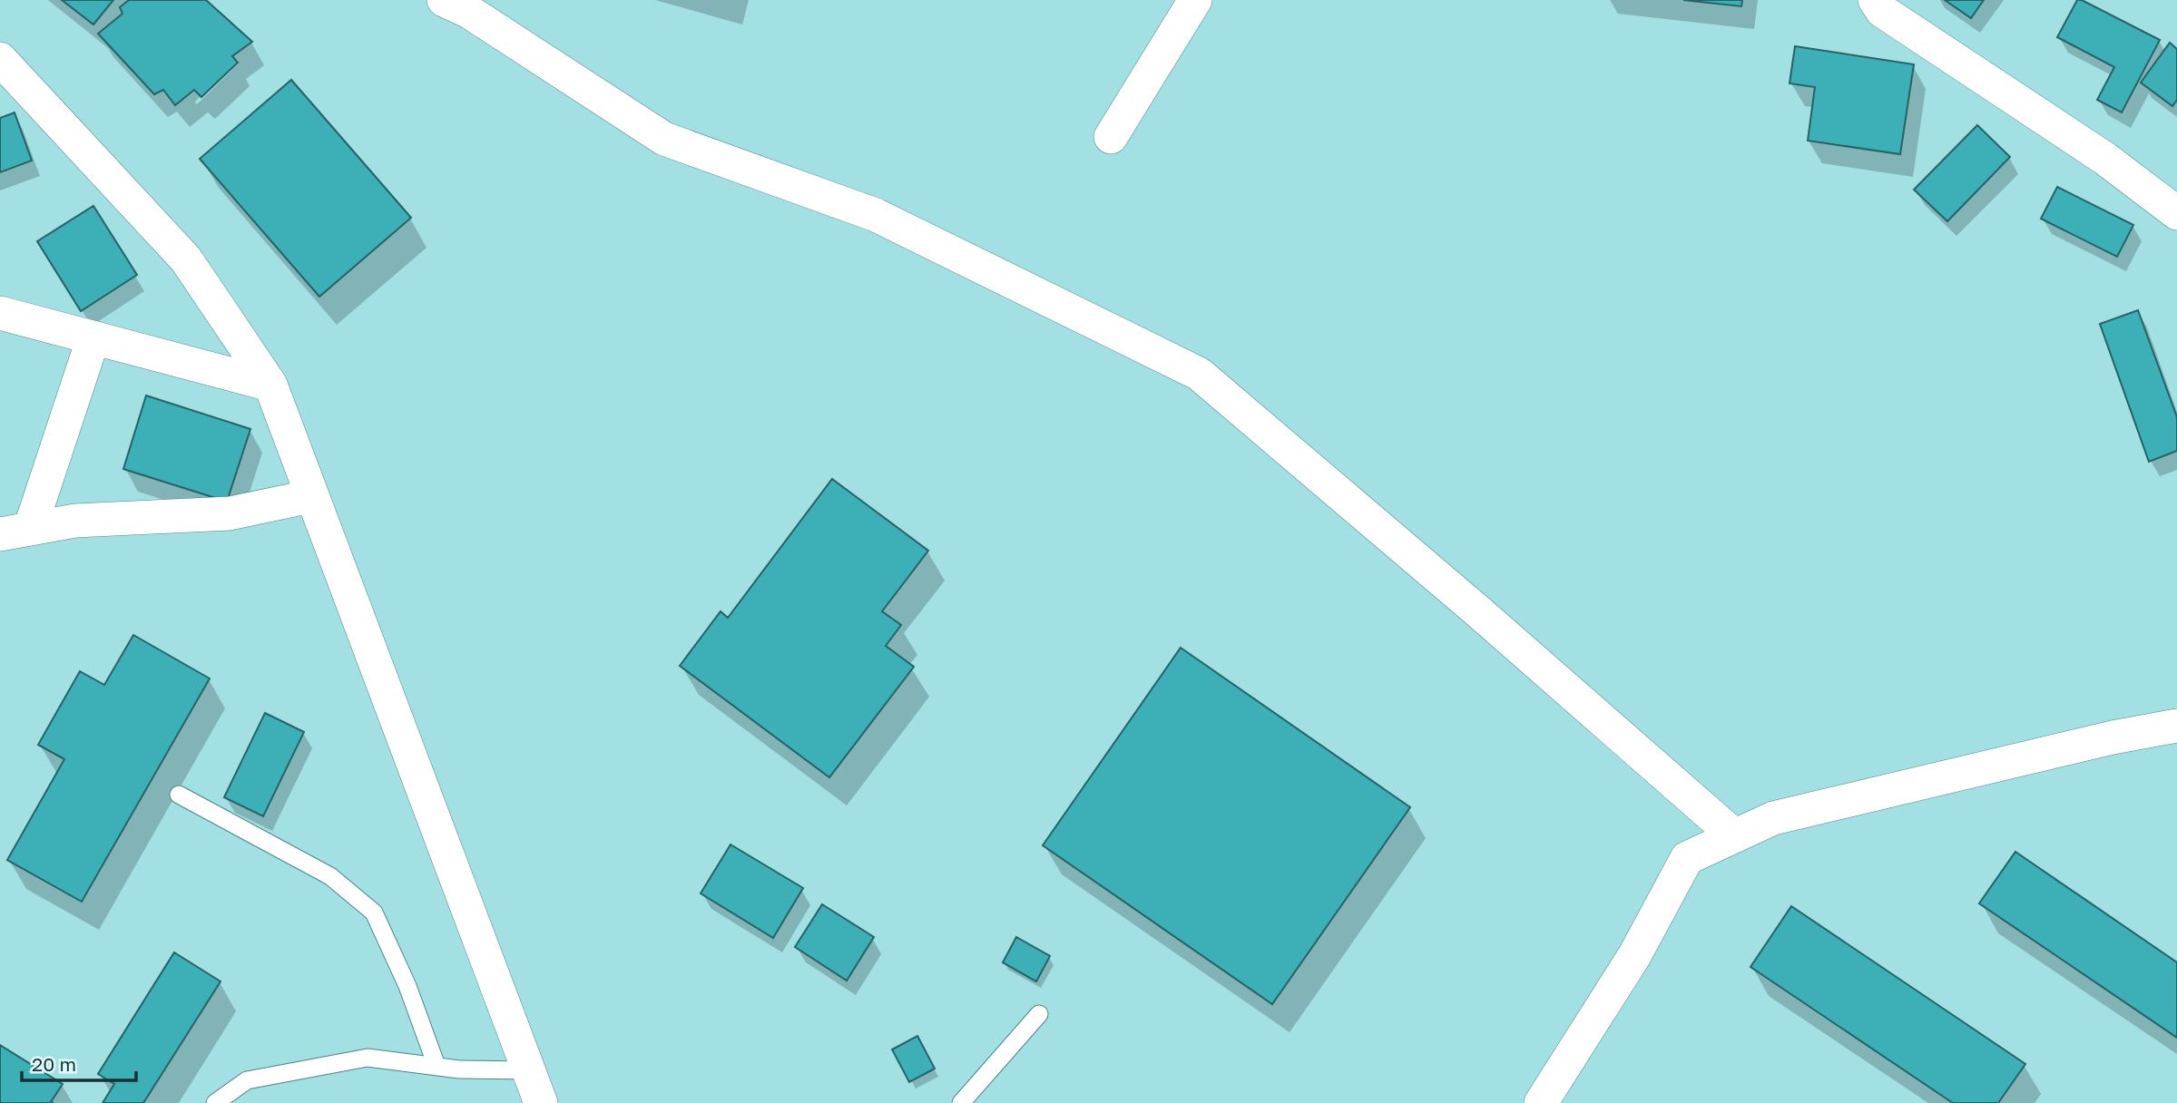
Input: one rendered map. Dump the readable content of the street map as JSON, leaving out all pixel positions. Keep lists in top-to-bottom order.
{
  "scale_bar": "20 m"
}
